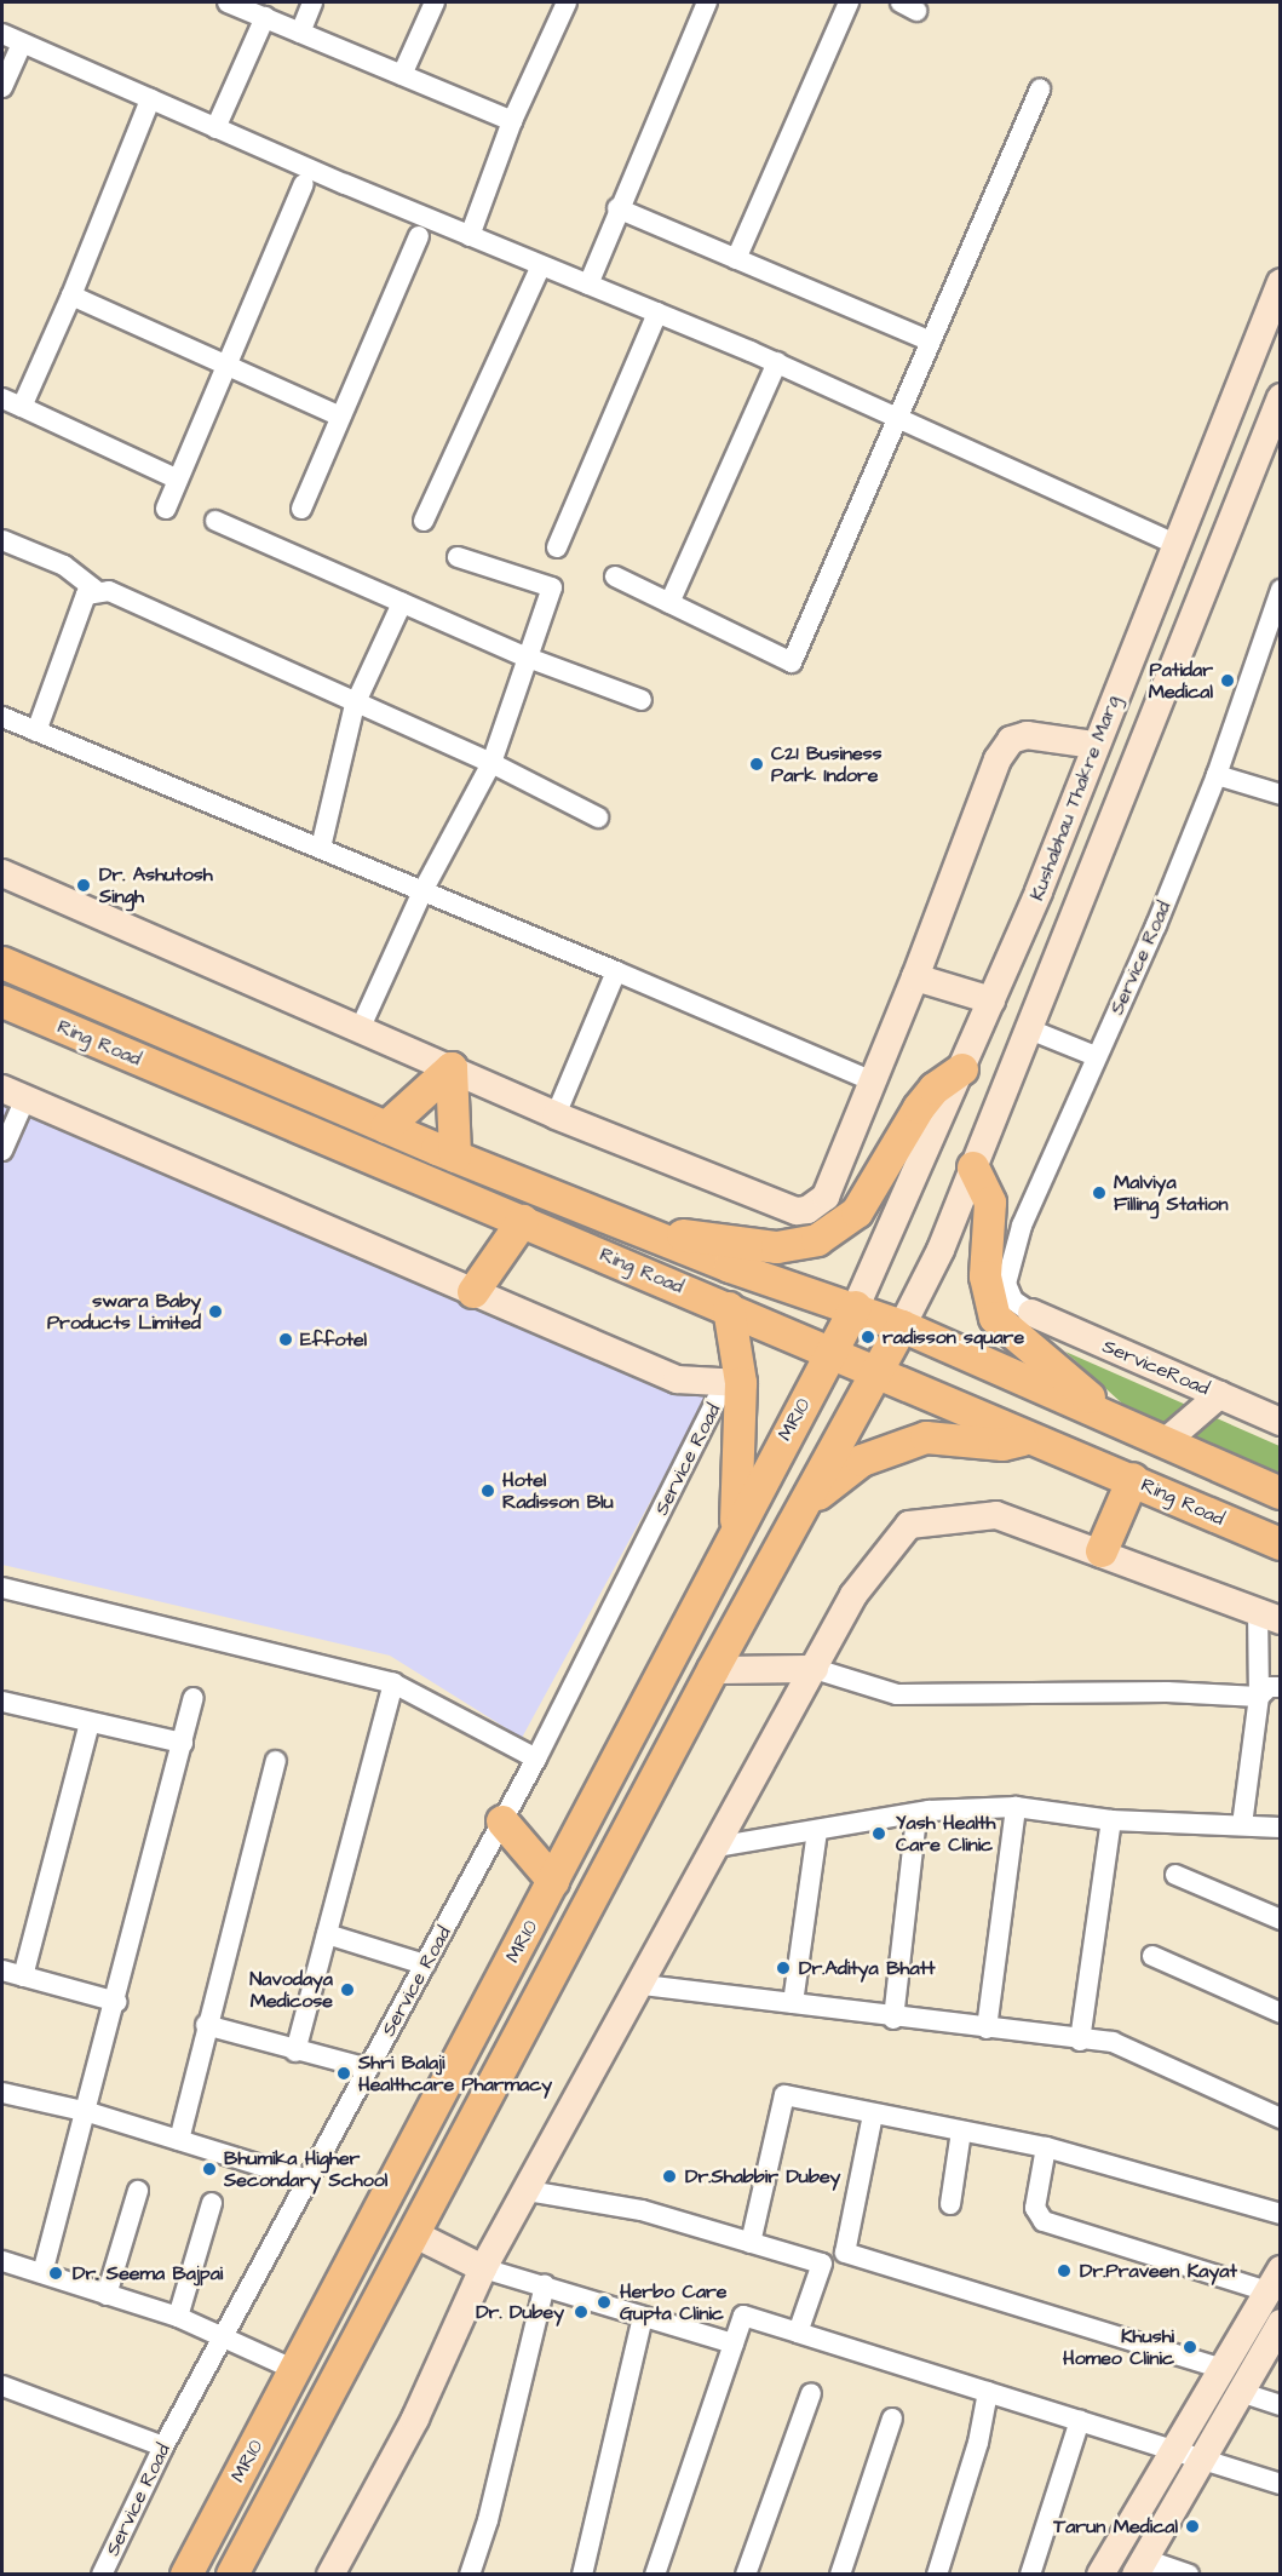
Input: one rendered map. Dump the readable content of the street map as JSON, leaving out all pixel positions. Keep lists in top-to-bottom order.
{
  "streets": {
    "main road": ["Ring Road", "MR10"],
    "street": ["Kushabhau Thakre Marg", "Service Road", "ServiceRoad"]
  },
  "crossings": [
    ["Kushabhau Thakre Marg", "Ring Road"],
    ["Kushabhau Thakre Marg", "MR10"],
    ["Service Road", "ServiceRoad"],
    ["Ring Road", "MR10"]
  ],
  "places": [
    "Patidar Medical",
    "C21 Business Park Indore",
    "Dr. Ashutosh Singh",
    "Malviya Filling Station",
    "swara Baby Products Limited",
    "radisson square",
    "Effotel",
    "Hotel Radisson Blu",
    "Yash Health Care Clinic",
    "Dr.Aditya Bhatt",
    "Navodaya Medicose",
    "Shri Balaji Healthcare Pharmacy",
    "Bhumika Higher Secondary School",
    "Dr.Shabbir Dubey",
    "Dr.Praveen Kayat",
    "Dr. Seema Bajpai",
    "Herbo Care Gupta Clinic",
    "Dr. Dubey",
    "Khushi Homeo Clinic",
    "Tarun Medical"
  ]
}
